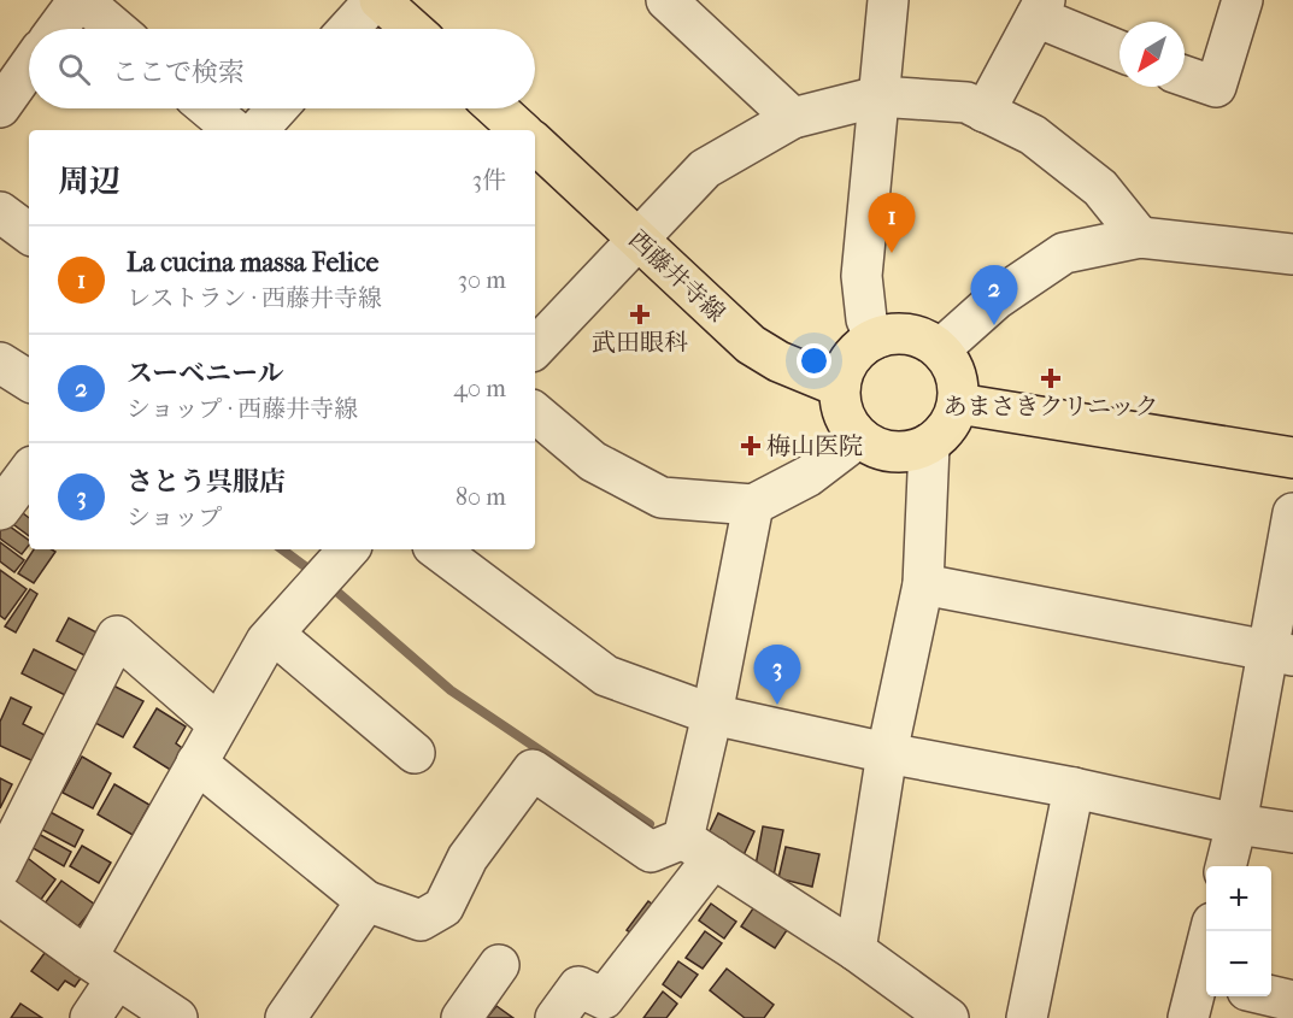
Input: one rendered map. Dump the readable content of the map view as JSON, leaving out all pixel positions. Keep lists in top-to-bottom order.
{
  "streets": {
    "main road": ["西藤井寺線"]
  },
  "places": {
    "health": ["武田眼科", "あまさきクリニック", "梅山医院"]
  },
  "north": "bottom left",
  "page": {
    "search": "ここで検索",
    "heading": ["周辺", "3件"],
    "pins": ["1", "2", "3"],
    "list": [
      {
        "mark": "1",
        "name": "La cucina massa Felice",
        "note": "レストラン · 西藤井寺線",
        "value": "30 m"
      },
      {
        "mark": "2",
        "name": "スーベニール",
        "note": "ショップ · 西藤井寺線",
        "value": "40 m"
      },
      {
        "mark": "3",
        "name": "さとう呉服店",
        "note": "ショップ",
        "value": "80 m"
      }
    ],
    "map_buttons": ["+", "−"]
  }
}
